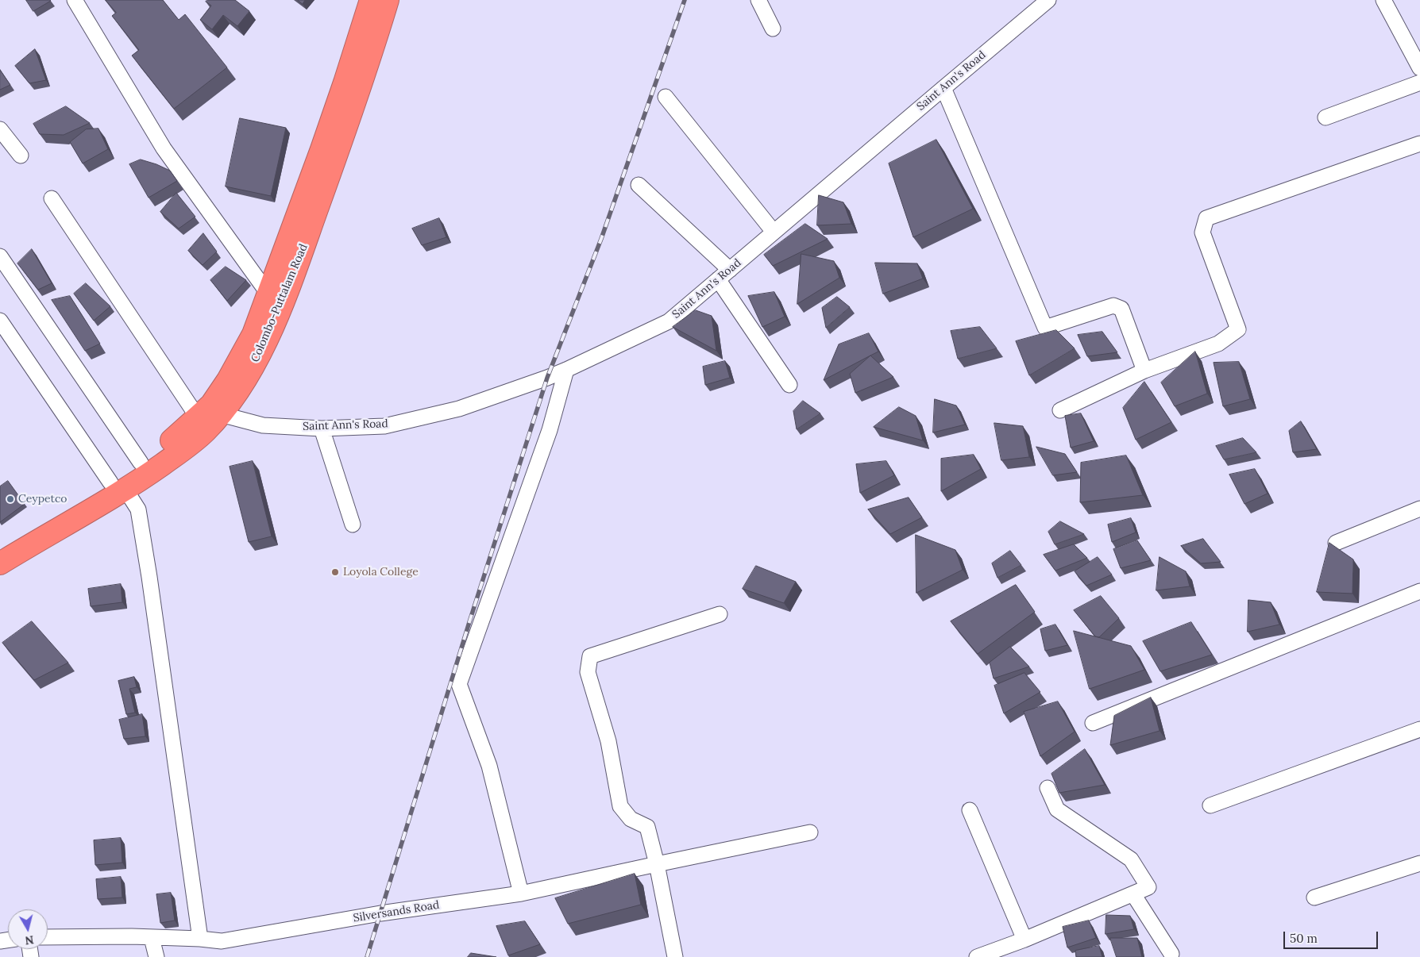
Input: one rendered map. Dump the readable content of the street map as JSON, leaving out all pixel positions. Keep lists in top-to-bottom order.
{
  "streets": {
    "highway": ["Colombo-Puttalam Road"],
    "street": ["Saint Ann's Road", "Silversands Road"]
  },
  "crossings": [
    ["Saint Ann's Road", "Colombo-Puttalam Road"]
  ],
  "places": ["Ceypetco", "Loyola College"],
  "scale_bar": "50 m",
  "north": "bottom"
}
